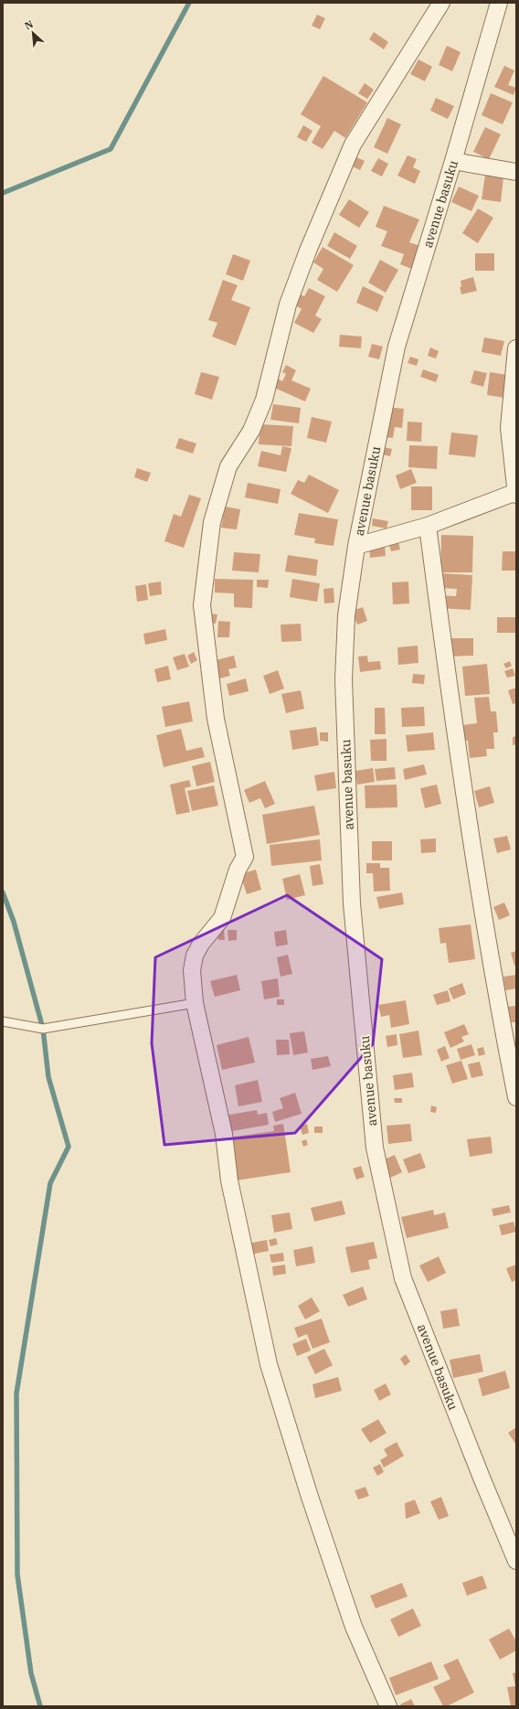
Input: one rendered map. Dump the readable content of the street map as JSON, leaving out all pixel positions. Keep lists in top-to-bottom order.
{
  "streets": {
    "street": ["avenue basuku"]
  },
  "north": "top left"
}
